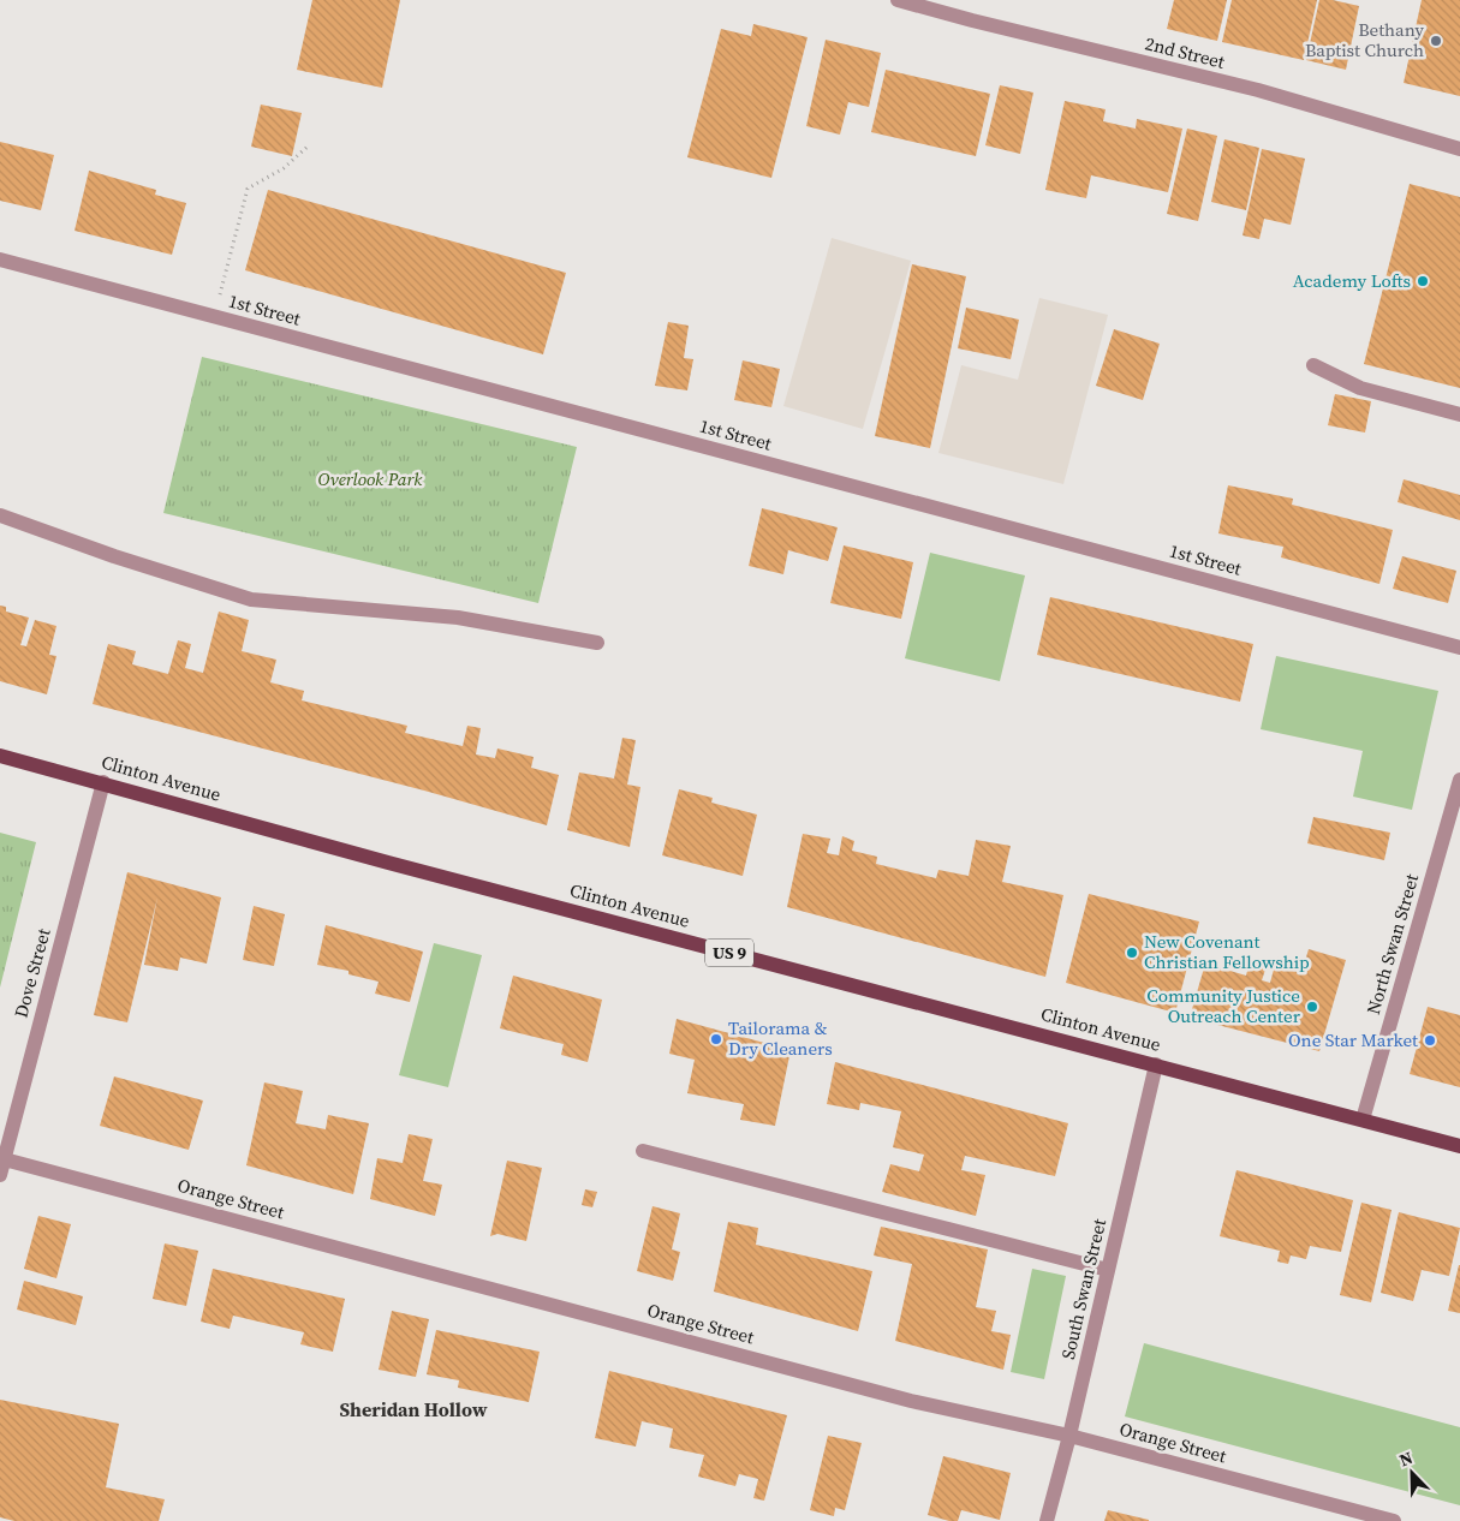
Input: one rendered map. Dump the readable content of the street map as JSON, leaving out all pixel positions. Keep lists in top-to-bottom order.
{
  "streets": {
    "main road": ["Clinton Avenue", "US 9"],
    "street": [
      "2nd Street",
      "1st Street",
      "North Swan Street",
      "Dove Street",
      "Orange Street",
      "South Swan Street"
    ]
  },
  "crossings": [
    ["Clinton Avenue", "North Swan Street"],
    ["Clinton Avenue", "Dove Street"],
    ["Clinton Avenue", "South Swan Street"],
    ["Dove Street", "Orange Street"],
    ["Orange Street", "South Swan Street"]
  ],
  "districts": ["Sheridan Hollow"],
  "parks": ["Overlook Park"],
  "places": [
    "Bethany Baptist Church",
    "Academy Lofts",
    "New Covenant Christian Fellowship",
    "Community Justice Outreach Center",
    "Tailorama & Dry Cleaners",
    "One Star Market"
  ],
  "north": "top left"
}
